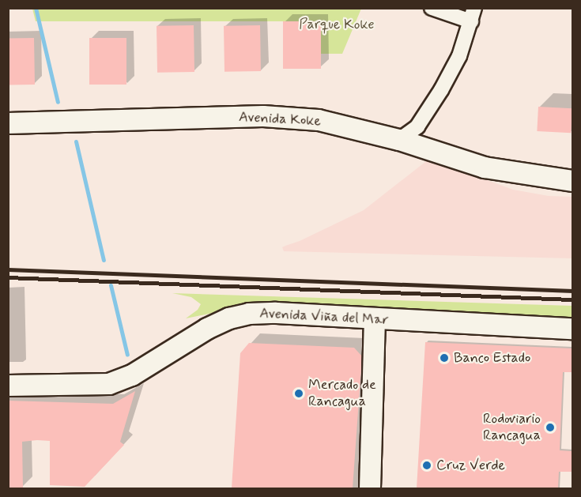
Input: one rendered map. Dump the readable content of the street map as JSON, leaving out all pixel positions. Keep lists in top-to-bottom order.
{
  "streets": {
    "street": ["Avenida Koke", "Avenida Viña del Mar"]
  },
  "parks": ["Parque Koke"],
  "places": [
    "Banco Estado",
    "Mercado de Rancagua",
    "Rodoviario Rancagua",
    "Cruz Verde"
  ]
}
